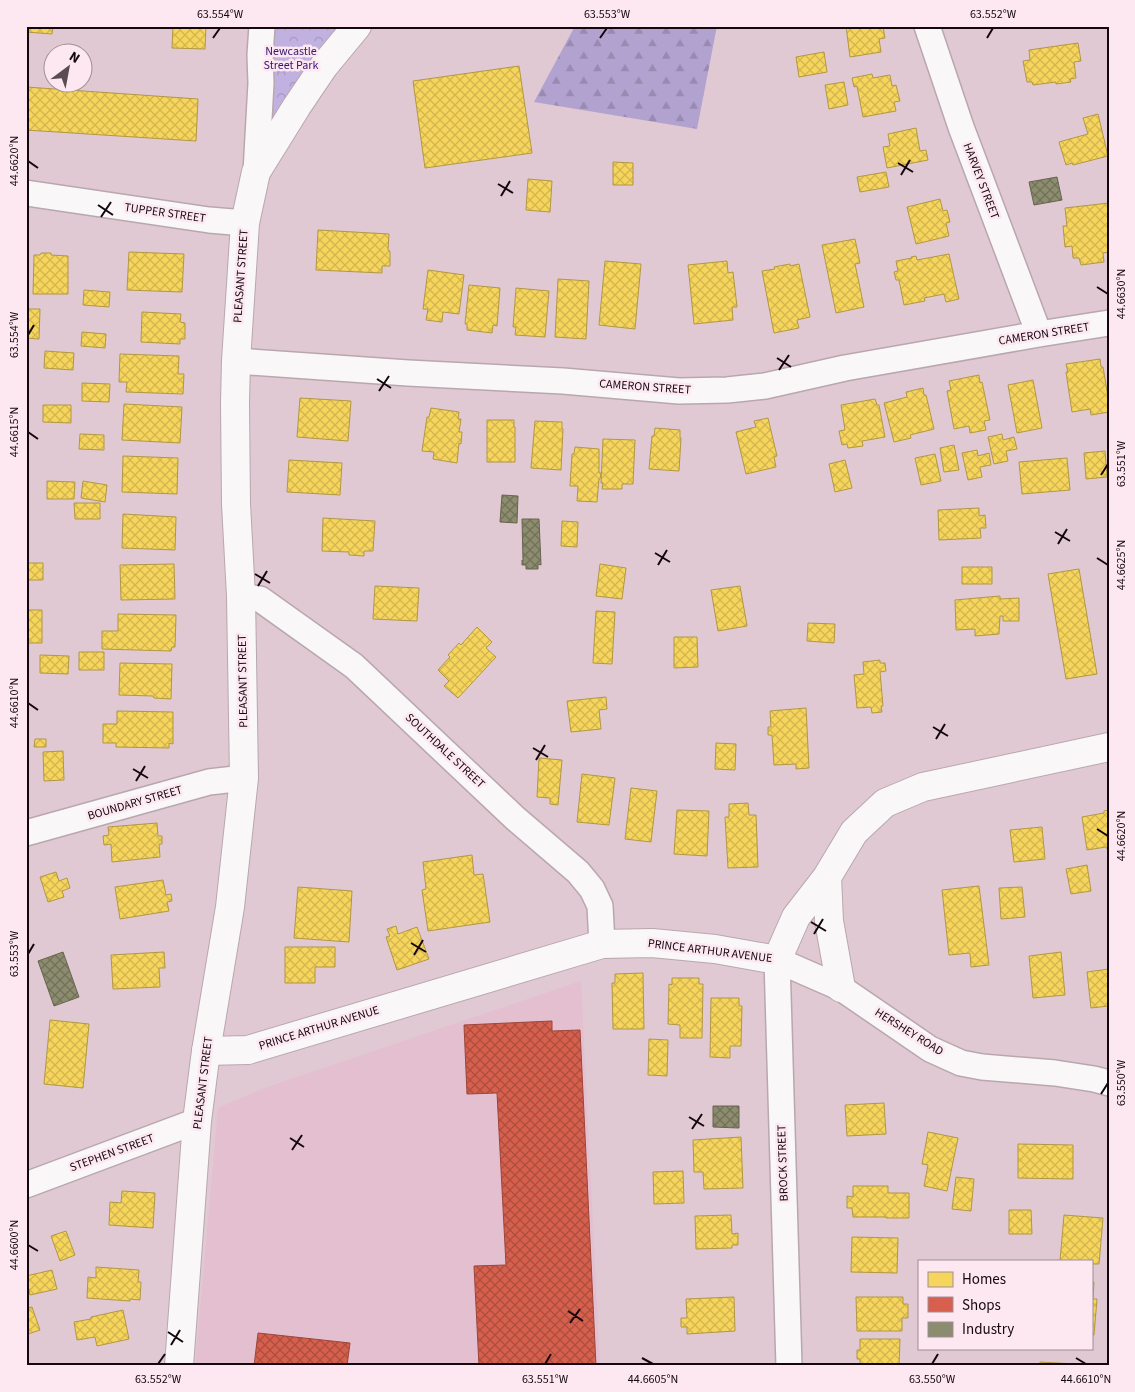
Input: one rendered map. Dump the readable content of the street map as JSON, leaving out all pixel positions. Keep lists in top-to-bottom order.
{
  "streets": {
    "main road": ["PLEASANT STREET", "PRINCE ARTHUR AVENUE"],
    "street": [
      "HARVEY STREET",
      "TUPPER STREET",
      "CAMERON STREET",
      "SOUTHDALE STREET",
      "BOUNDARY STREET",
      "HERSHEY ROAD",
      "STEPHEN STREET",
      "BROCK STREET"
    ]
  },
  "crossings": [
    ["HARVEY STREET", "CAMERON STREET"],
    ["TUPPER STREET", "PLEASANT STREET"],
    ["PLEASANT STREET", "CAMERON STREET"],
    ["PLEASANT STREET", "SOUTHDALE STREET"],
    ["PLEASANT STREET", "BOUNDARY STREET"],
    ["PLEASANT STREET", "PRINCE ARTHUR AVENUE"],
    ["PLEASANT STREET", "STEPHEN STREET"],
    ["SOUTHDALE STREET", "PRINCE ARTHUR AVENUE"],
    ["PRINCE ARTHUR AVENUE", "HERSHEY ROAD"],
    ["PRINCE ARTHUR AVENUE", "BROCK STREET"],
    ["HERSHEY ROAD", "BROCK STREET"]
  ],
  "parks": ["Newcastle Street Park"],
  "legend": ["Homes", "Shops", "Industry"],
  "north": "top right",
  "coordinates": [
    "63.554°W",
    "63.553°W",
    "63.552°W",
    "44.6620°N",
    "44.6630°N",
    "44.6615°N",
    "63.551°W",
    "44.6625°N",
    "44.6610°N",
    "63.550°W",
    "44.6600°N",
    "44.6605°N"
  ]
}
